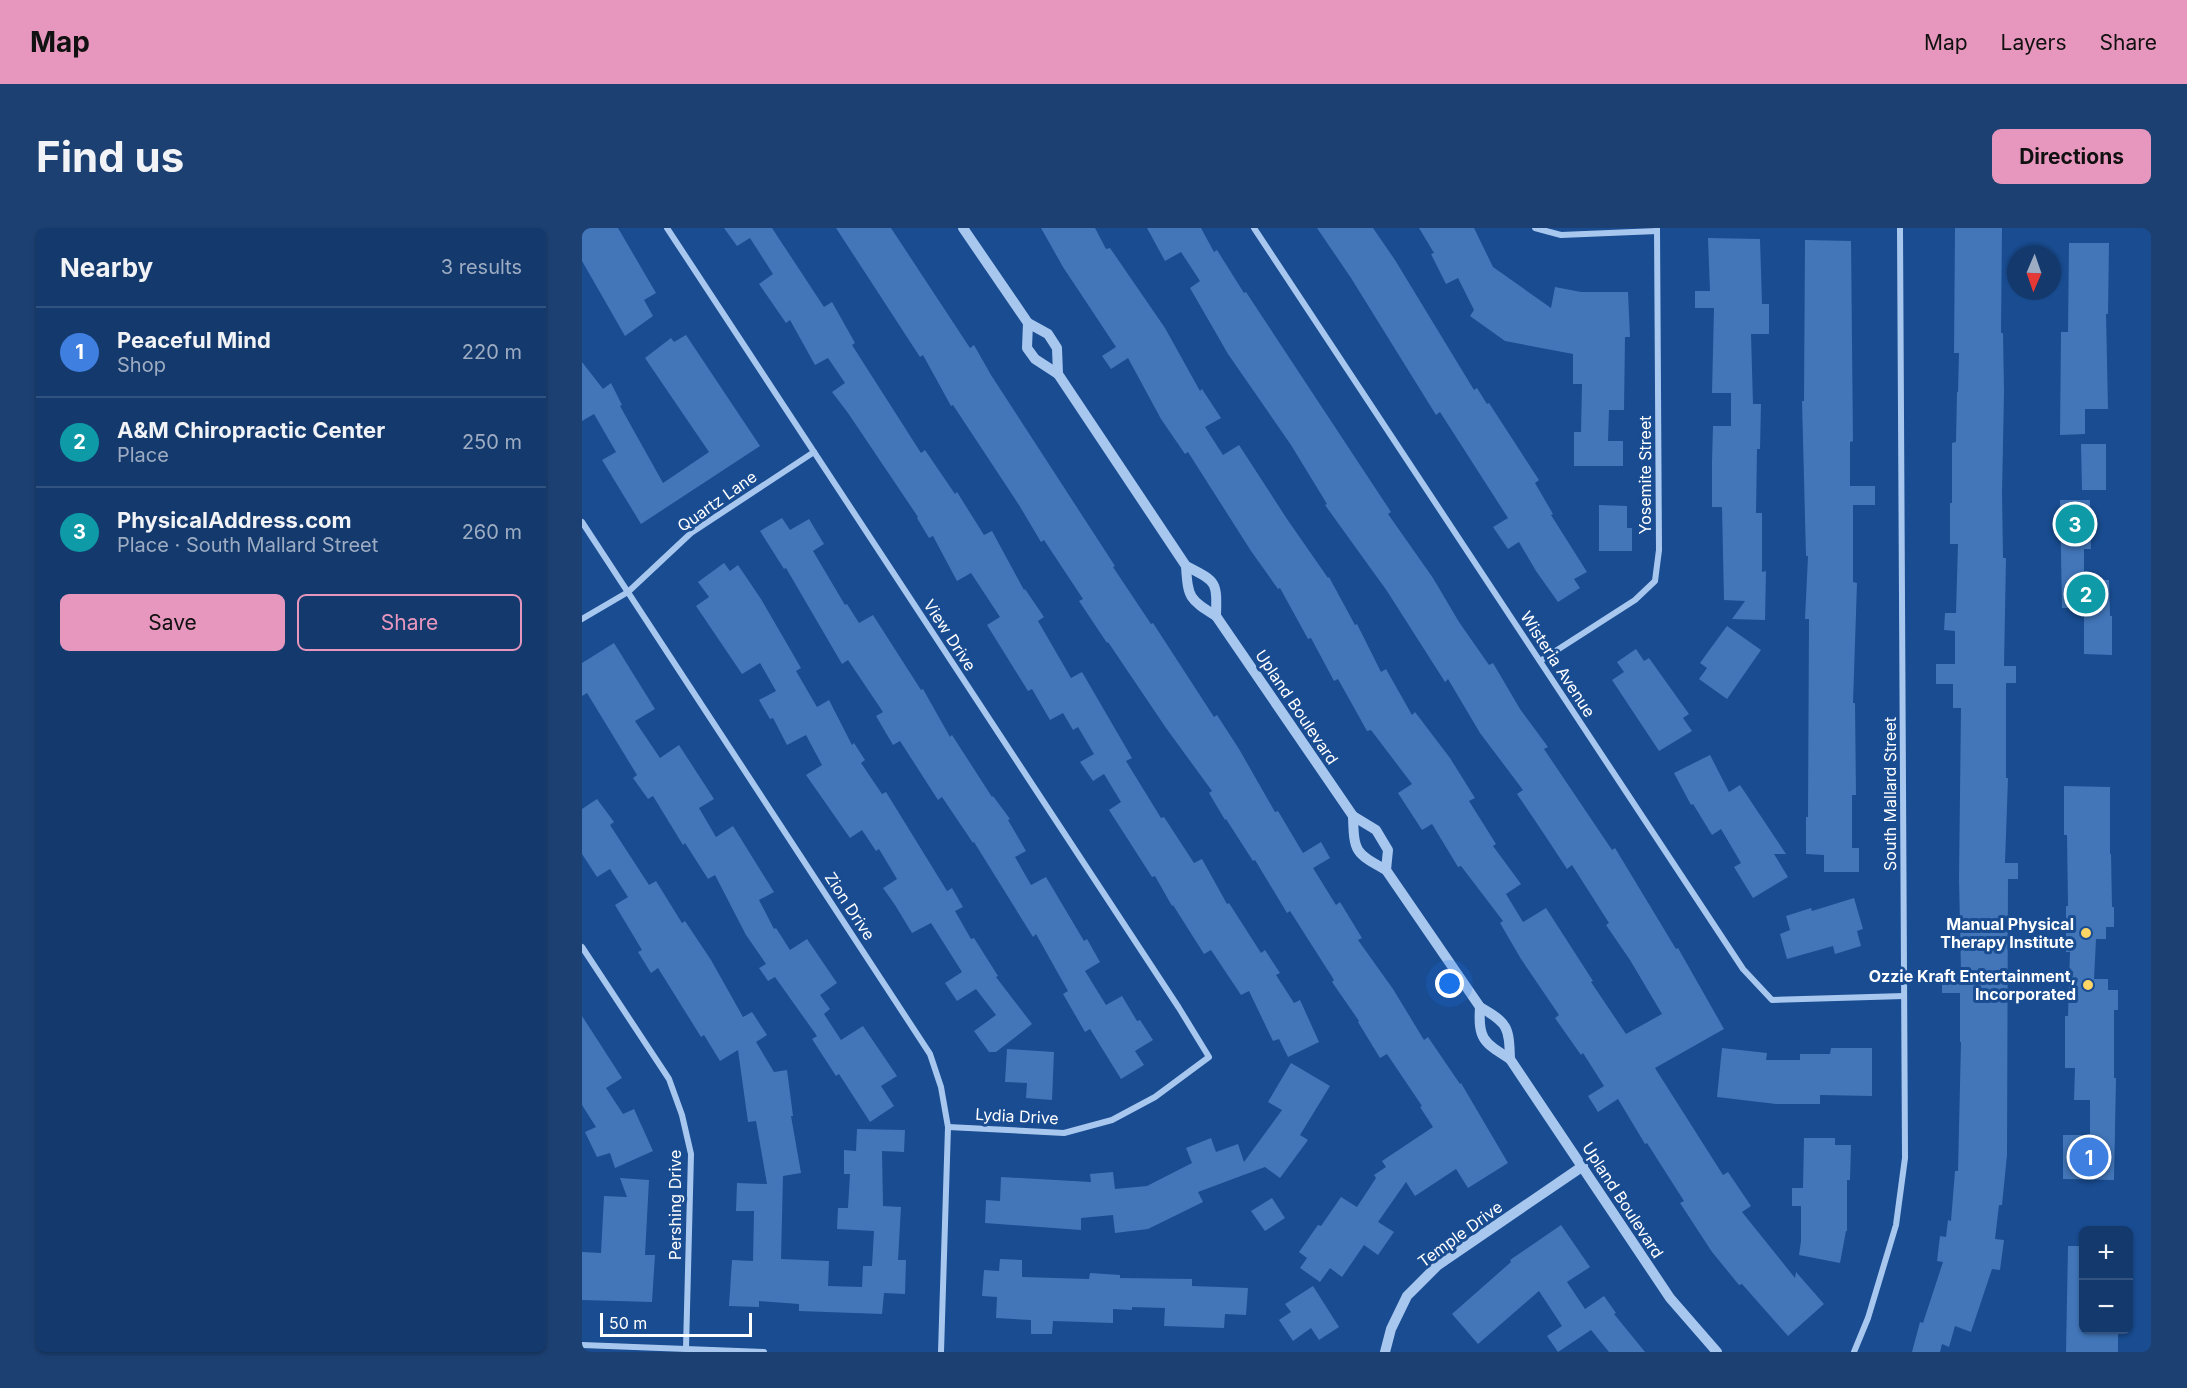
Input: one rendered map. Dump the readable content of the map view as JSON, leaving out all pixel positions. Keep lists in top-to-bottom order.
{
  "streets": {
    "street": [
      "Yosemite Street",
      "Quartz Lane",
      "View Drive",
      "Wisteria Avenue",
      "Upland Boulevard",
      "South Mallard Street",
      "Zion Drive",
      "Lydia Drive",
      "Pershing Drive",
      "Temple Drive"
    ]
  },
  "crossings": [
    ["Yosemite Street", "Wisteria Avenue"],
    ["Quartz Lane", "View Drive"],
    ["Quartz Lane", "Zion Drive"],
    ["View Drive", "Lydia Drive"],
    ["Wisteria Avenue", "South Mallard Street"],
    ["Upland Boulevard", "Temple Drive"],
    ["Zion Drive", "Lydia Drive"]
  ],
  "places": ["Manual Physical Therapy Institute", "Ozzie Kraft Entertainment, Incorporated"],
  "scale_bar": "50 m",
  "north": "bottom",
  "page": {
    "header": "Map",
    "nav": ["Map", "Layers", "Share"],
    "buttons": [
      "Directions",
      ["Save", "Share"]
    ],
    "title": "Find us",
    "heading": ["Nearby", "3 results"],
    "list": [
      {
        "mark": "1",
        "name": "Peaceful Mind",
        "note": "Shop",
        "value": "220 m"
      },
      {
        "mark": "2",
        "name": "A&M Chiropractic Center",
        "note": "Place",
        "value": "250 m"
      },
      {
        "mark": "3",
        "name": "PhysicalAddress.com",
        "note": "Place · South Mallard Street",
        "value": "260 m"
      }
    ],
    "pins": ["3", "2", "1"],
    "map_buttons": ["+", "−"],
    "scale": "50 m"
  }
}
